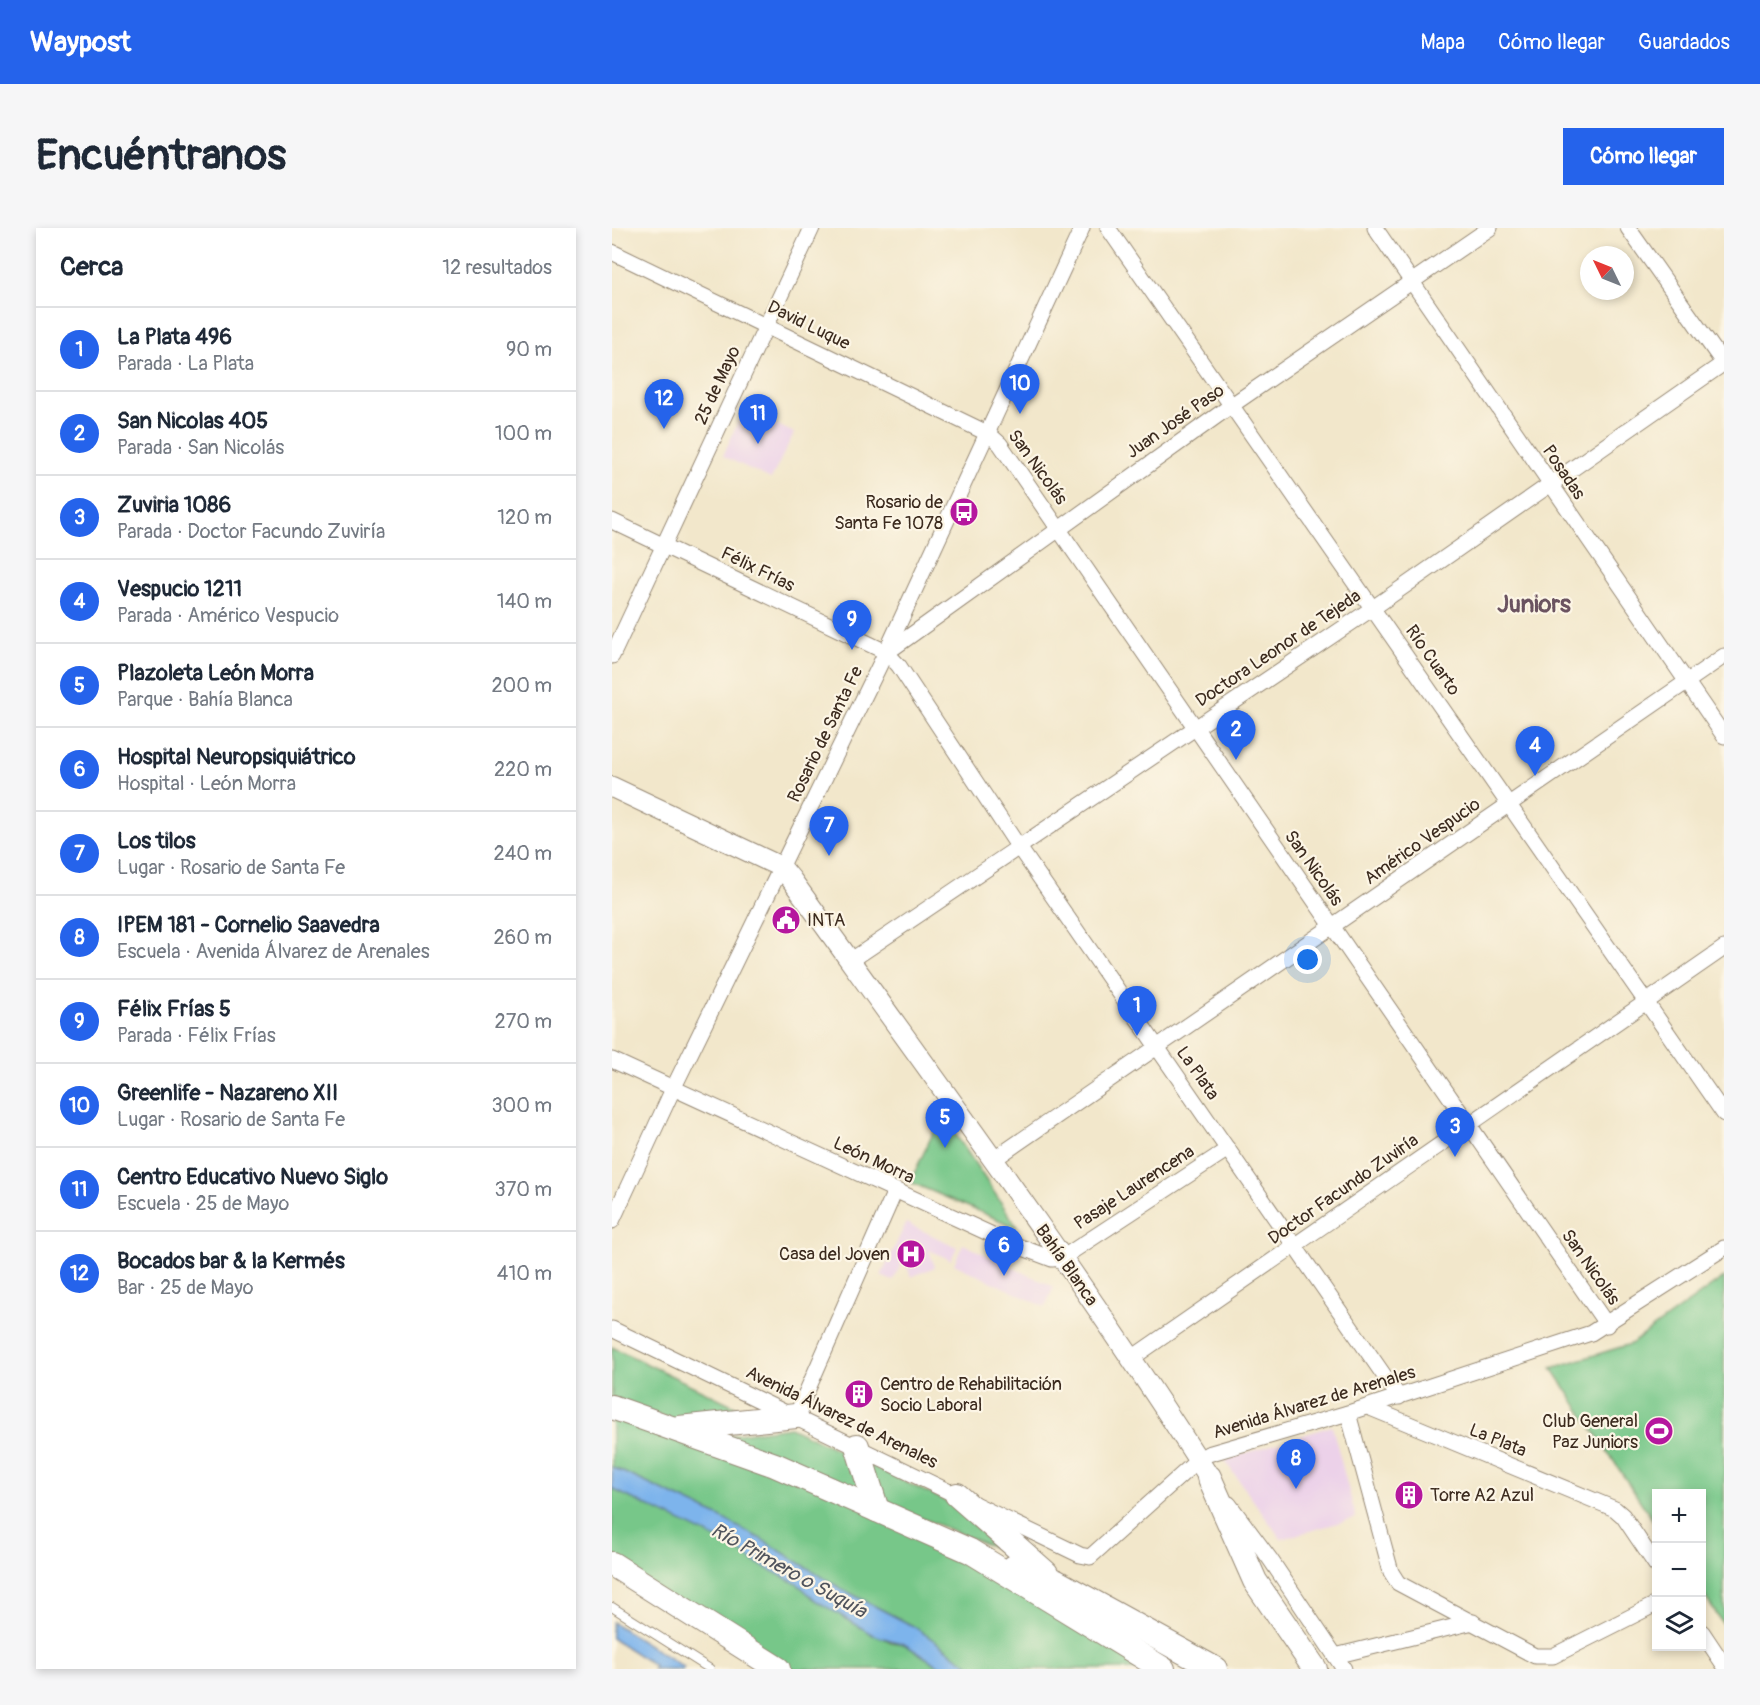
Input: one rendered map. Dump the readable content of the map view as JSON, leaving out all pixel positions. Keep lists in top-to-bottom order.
{
  "streets": {
    "street": [
      "David Luque",
      "25 de Mayo",
      "Juan José Paso",
      "San Nicolás",
      "Posadas",
      "Félix Frías",
      "Doctora Leonor de Tejeda",
      "Río Cuarto",
      "Rosario de Santa Fe",
      "Américo Vespucio",
      "La Plata",
      "León Morra",
      "Pasaje Laurencena",
      "Doctor Facundo Zuviría",
      "Bahía Blanca",
      "Avenida Álvarez de Arenales"
    ]
  },
  "crossings": [
    ["David Luque", "25 de Mayo"],
    ["David Luque", "San Nicolás"],
    ["David Luque", "Rosario de Santa Fe"],
    ["25 de Mayo", "Félix Frías"],
    ["Juan José Paso", "San Nicolás"],
    ["Juan José Paso", "Posadas"],
    ["Juan José Paso", "Félix Frías"],
    ["Juan José Paso", "Río Cuarto"],
    ["Juan José Paso", "Rosario de Santa Fe"],
    ["Juan José Paso", "La Plata"],
    ["San Nicolás", "Doctora Leonor de Tejeda"],
    ["San Nicolás", "Rosario de Santa Fe"],
    ["San Nicolás", "Américo Vespucio"],
    ["San Nicolás", "Doctor Facundo Zuviría"],
    ["San Nicolás", "Avenida Álvarez de Arenales"],
    ["Posadas", "Doctora Leonor de Tejeda"],
    ["Posadas", "Américo Vespucio"],
    ["Félix Frías", "Rosario de Santa Fe"],
    ["Félix Frías", "La Plata"],
    ["Doctora Leonor de Tejeda", "Río Cuarto"],
    ["Doctora Leonor de Tejeda", "La Plata"],
    ["Doctora Leonor de Tejeda", "Bahía Blanca"],
    ["Río Cuarto", "Américo Vespucio"],
    ["Río Cuarto", "Doctor Facundo Zuviría"],
    ["Rosario de Santa Fe", "La Plata"],
    ["Rosario de Santa Fe", "León Morra"],
    ["Rosario de Santa Fe", "Bahía Blanca"],
    ["Américo Vespucio", "La Plata"],
    ["Américo Vespucio", "Bahía Blanca"],
    ["La Plata", "Pasaje Laurencena"],
    ["La Plata", "Doctor Facundo Zuviría"],
    ["La Plata", "Avenida Álvarez de Arenales"],
    ["León Morra", "Pasaje Laurencena"],
    ["León Morra", "Bahía Blanca"],
    ["Pasaje Laurencena", "Bahía Blanca"],
    ["Doctor Facundo Zuviría", "Bahía Blanca"],
    ["Bahía Blanca", "Avenida Álvarez de Arenales"]
  ],
  "districts": ["Juniors"],
  "water": ["Río Primero o Suquía"],
  "places": {
    "bus stop": ["Rosario de Santa Fe 1078"],
    "public building": ["INTA"],
    "hospital": ["Casa del Joven"],
    "building": ["Centro de Rehabilitación Socio Laboral", "Torre A2 Azul"],
    "sports": ["Club General Paz Juniors"]
  },
  "north": "top left",
  "page": {
    "header": "Waypost",
    "nav": ["Mapa", "Cómo llegar", "Guardados"],
    "buttons": "Cómo llegar",
    "title": "Encuéntranos",
    "heading": ["Cerca", "12 resultados"],
    "list": [
      {
        "mark": "1",
        "name": "La Plata 496",
        "note": "Parada · La Plata",
        "value": "90 m"
      },
      {
        "mark": "2",
        "name": "San Nicolas 405",
        "note": "Parada · San Nicolás",
        "value": "100 m"
      },
      {
        "mark": "3",
        "name": "Zuviria 1086",
        "note": "Parada · Doctor Facundo Zuviría",
        "value": "120 m"
      },
      {
        "mark": "4",
        "name": "Vespucio 1211",
        "note": "Parada · Américo Vespucio",
        "value": "140 m"
      },
      {
        "mark": "5",
        "name": "Plazoleta León Morra",
        "note": "Parque · Bahía Blanca",
        "value": "200 m"
      },
      {
        "mark": "6",
        "name": "Hospital Neuropsiquiátrico",
        "note": "Hospital · León Morra",
        "value": "220 m"
      },
      {
        "mark": "7",
        "name": "Los tilos",
        "note": "Lugar · Rosario de Santa Fe",
        "value": "240 m"
      },
      {
        "mark": "8",
        "name": "IPEM 181 - Cornelio Saavedra",
        "note": "Escuela · Avenida Álvarez de Arenales",
        "value": "260 m"
      },
      {
        "mark": "9",
        "name": "Félix Frías 5",
        "note": "Parada · Félix Frías",
        "value": "270 m"
      },
      {
        "mark": "10",
        "name": "Greenlife - Nazareno XII",
        "note": "Lugar · Rosario de Santa Fe",
        "value": "300 m"
      },
      {
        "mark": "11",
        "name": "Centro Educativo Nuevo Siglo",
        "note": "Escuela · 25 de Mayo",
        "value": "370 m"
      },
      {
        "mark": "12",
        "name": "Bocados bar & la Kermés",
        "note": "Bar · 25 de Mayo",
        "value": "410 m"
      }
    ],
    "pins": [
      "10",
      "12",
      "11",
      "9",
      "2",
      "4",
      "7",
      "1",
      "5",
      "3",
      "6",
      "8"
    ],
    "map_buttons": ["+", "−"]
  }
}
